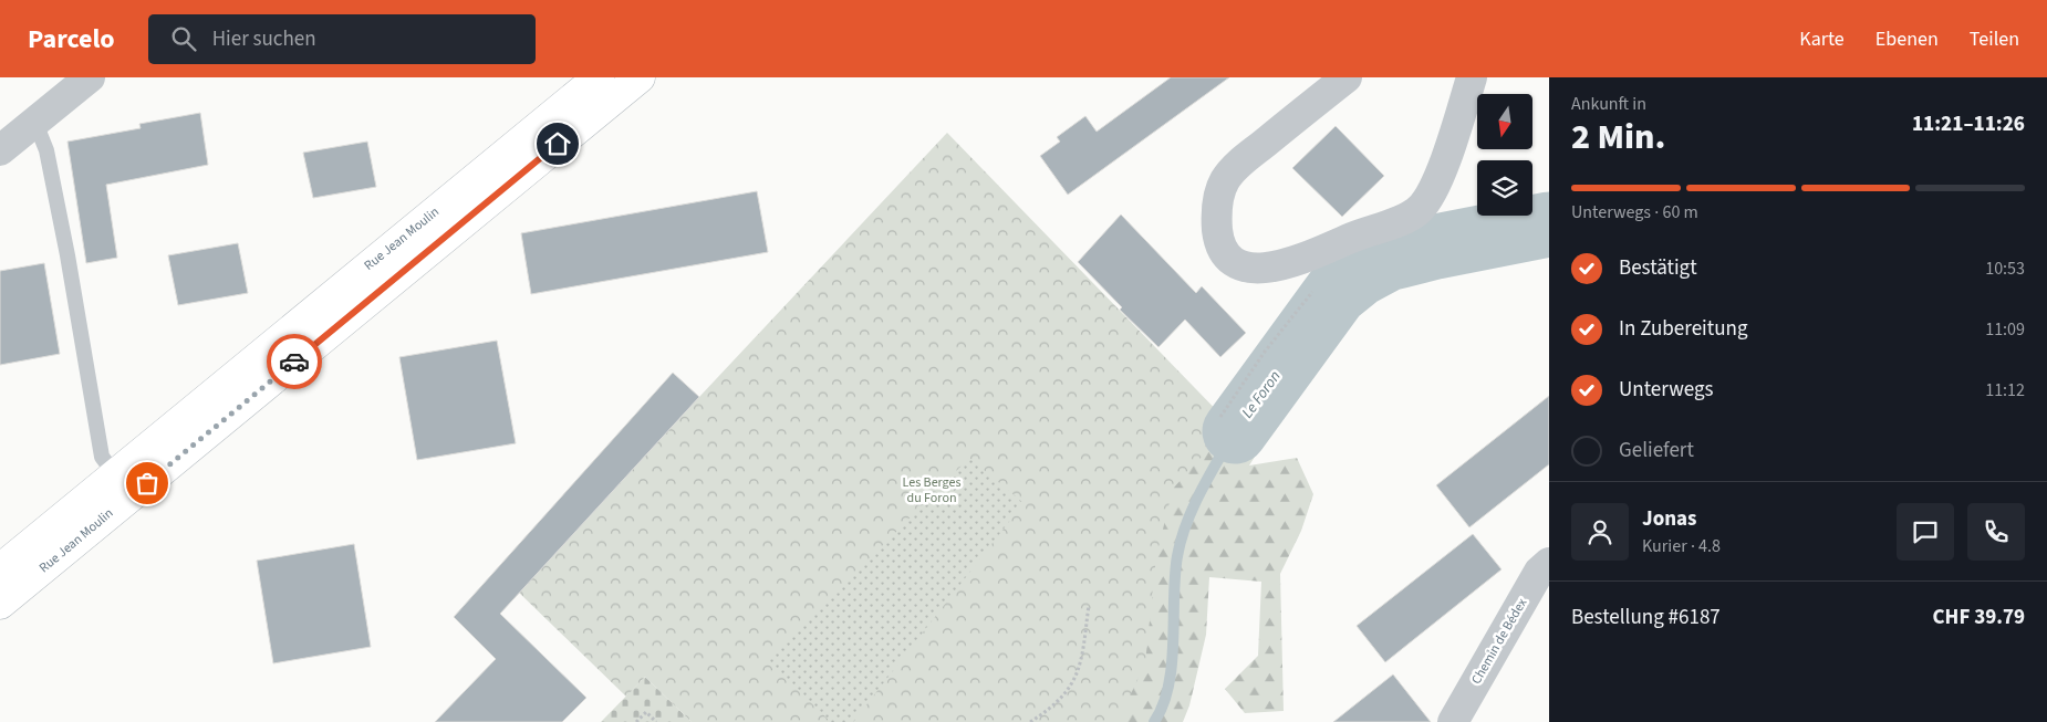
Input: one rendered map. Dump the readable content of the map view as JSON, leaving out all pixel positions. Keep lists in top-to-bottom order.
{
  "streets": {
    "street": ["Rue Jean Moulin", "Chemin de Bédex"]
  },
  "water": ["Le Foron"],
  "parks": ["Les Berges du Foron"],
  "north": "bottom",
  "page": {
    "header": "Parcelo",
    "search": "Hier suchen",
    "nav": ["Karte", "Ebenen", "Teilen"],
    "heading": ["2 Min.", "Ankunft in", "11:21–11:26"],
    "panel": [
      "Jonas",
      "Kurier · 4.8",
      "Bestellung #6187",
      "CHF 39.79"
    ],
    "bar": "Unterwegs · 60 m",
    "list": [
      ["Bestätigt", "10:53"],
      ["In Zubereitung", "11:09"],
      ["Unterwegs", "11:12"],
      "Geliefert"
    ]
  }
}
